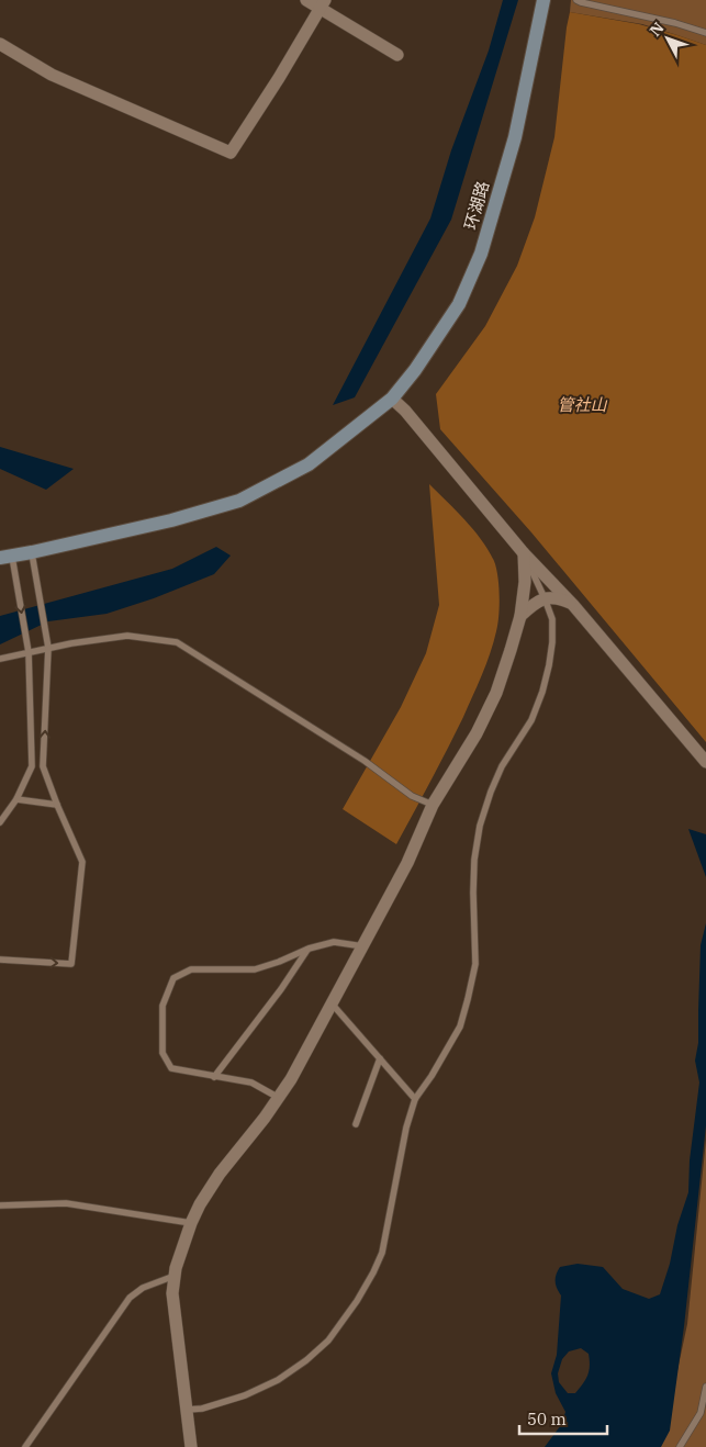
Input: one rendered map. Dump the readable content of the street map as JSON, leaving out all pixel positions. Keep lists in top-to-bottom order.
{
  "streets": {
    "street": ["环湖路"]
  },
  "parks": ["管社山"],
  "scale_bar": "50 m",
  "north": "top left"
}
